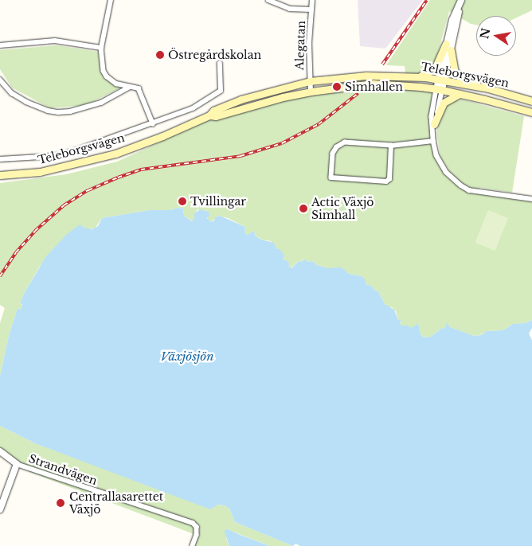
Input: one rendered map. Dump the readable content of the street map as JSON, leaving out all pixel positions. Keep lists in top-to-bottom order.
{
  "streets": {
    "main road": ["Teleborgsvägen"],
    "street": ["Alegatan", "Strandvägen"]
  },
  "crossings": [
    ["Alegatan", "Teleborgsvägen"]
  ],
  "water": ["Växjösjön"],
  "places": [
    "Östregårdskolan",
    "Simhallen",
    "Tvillingar",
    "Actic Växjö Simhall",
    "Centrallasarettet Växjö"
  ],
  "north": "left"
}
